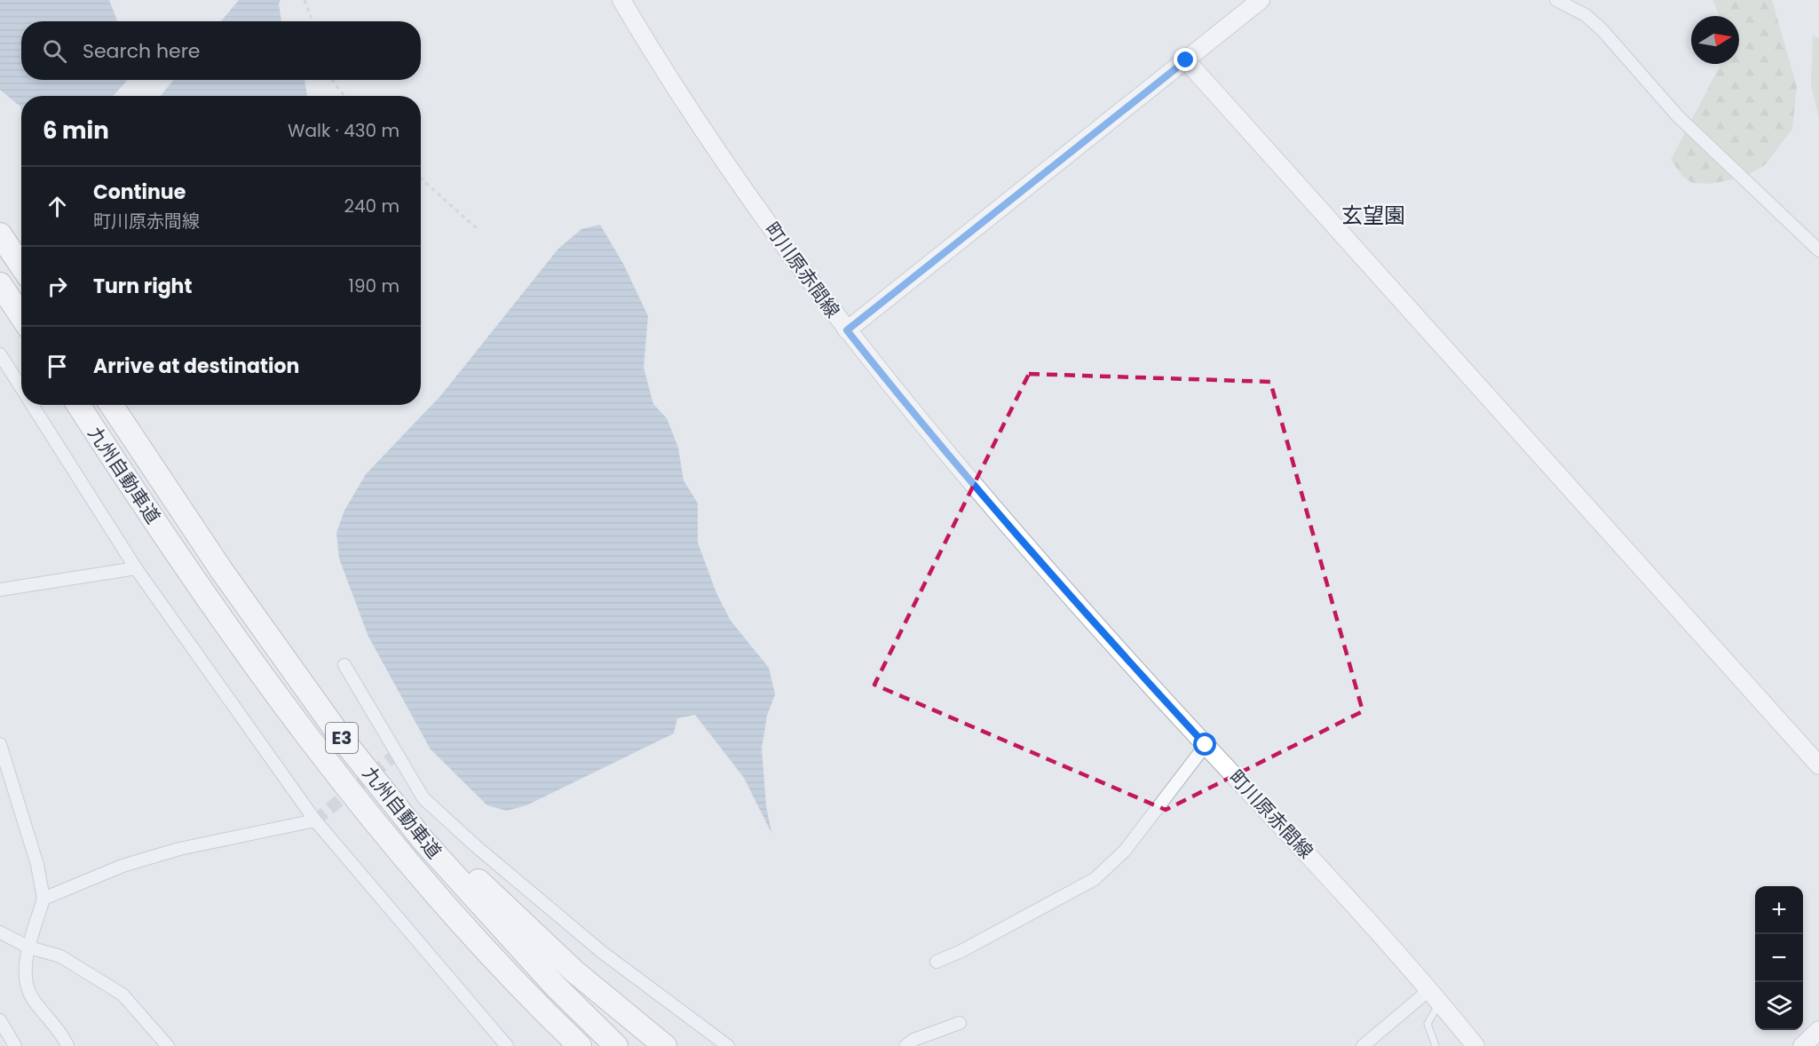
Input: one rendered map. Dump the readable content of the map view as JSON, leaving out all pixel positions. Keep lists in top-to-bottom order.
{
  "streets": {
    "highway": ["九州自動車道", "E3"],
    "street": ["町川原赤間線"]
  },
  "districts": ["玄望園"],
  "north": "right",
  "page": {
    "search": "Search here",
    "heading": ["6 min", "Walk · 430 m"],
    "list": [
      ["Continue", "町川原赤間線", "240 m"],
      ["Turn right", "190 m"],
      "Arrive at destination"
    ],
    "map_buttons": ["+", "−"]
  }
}
